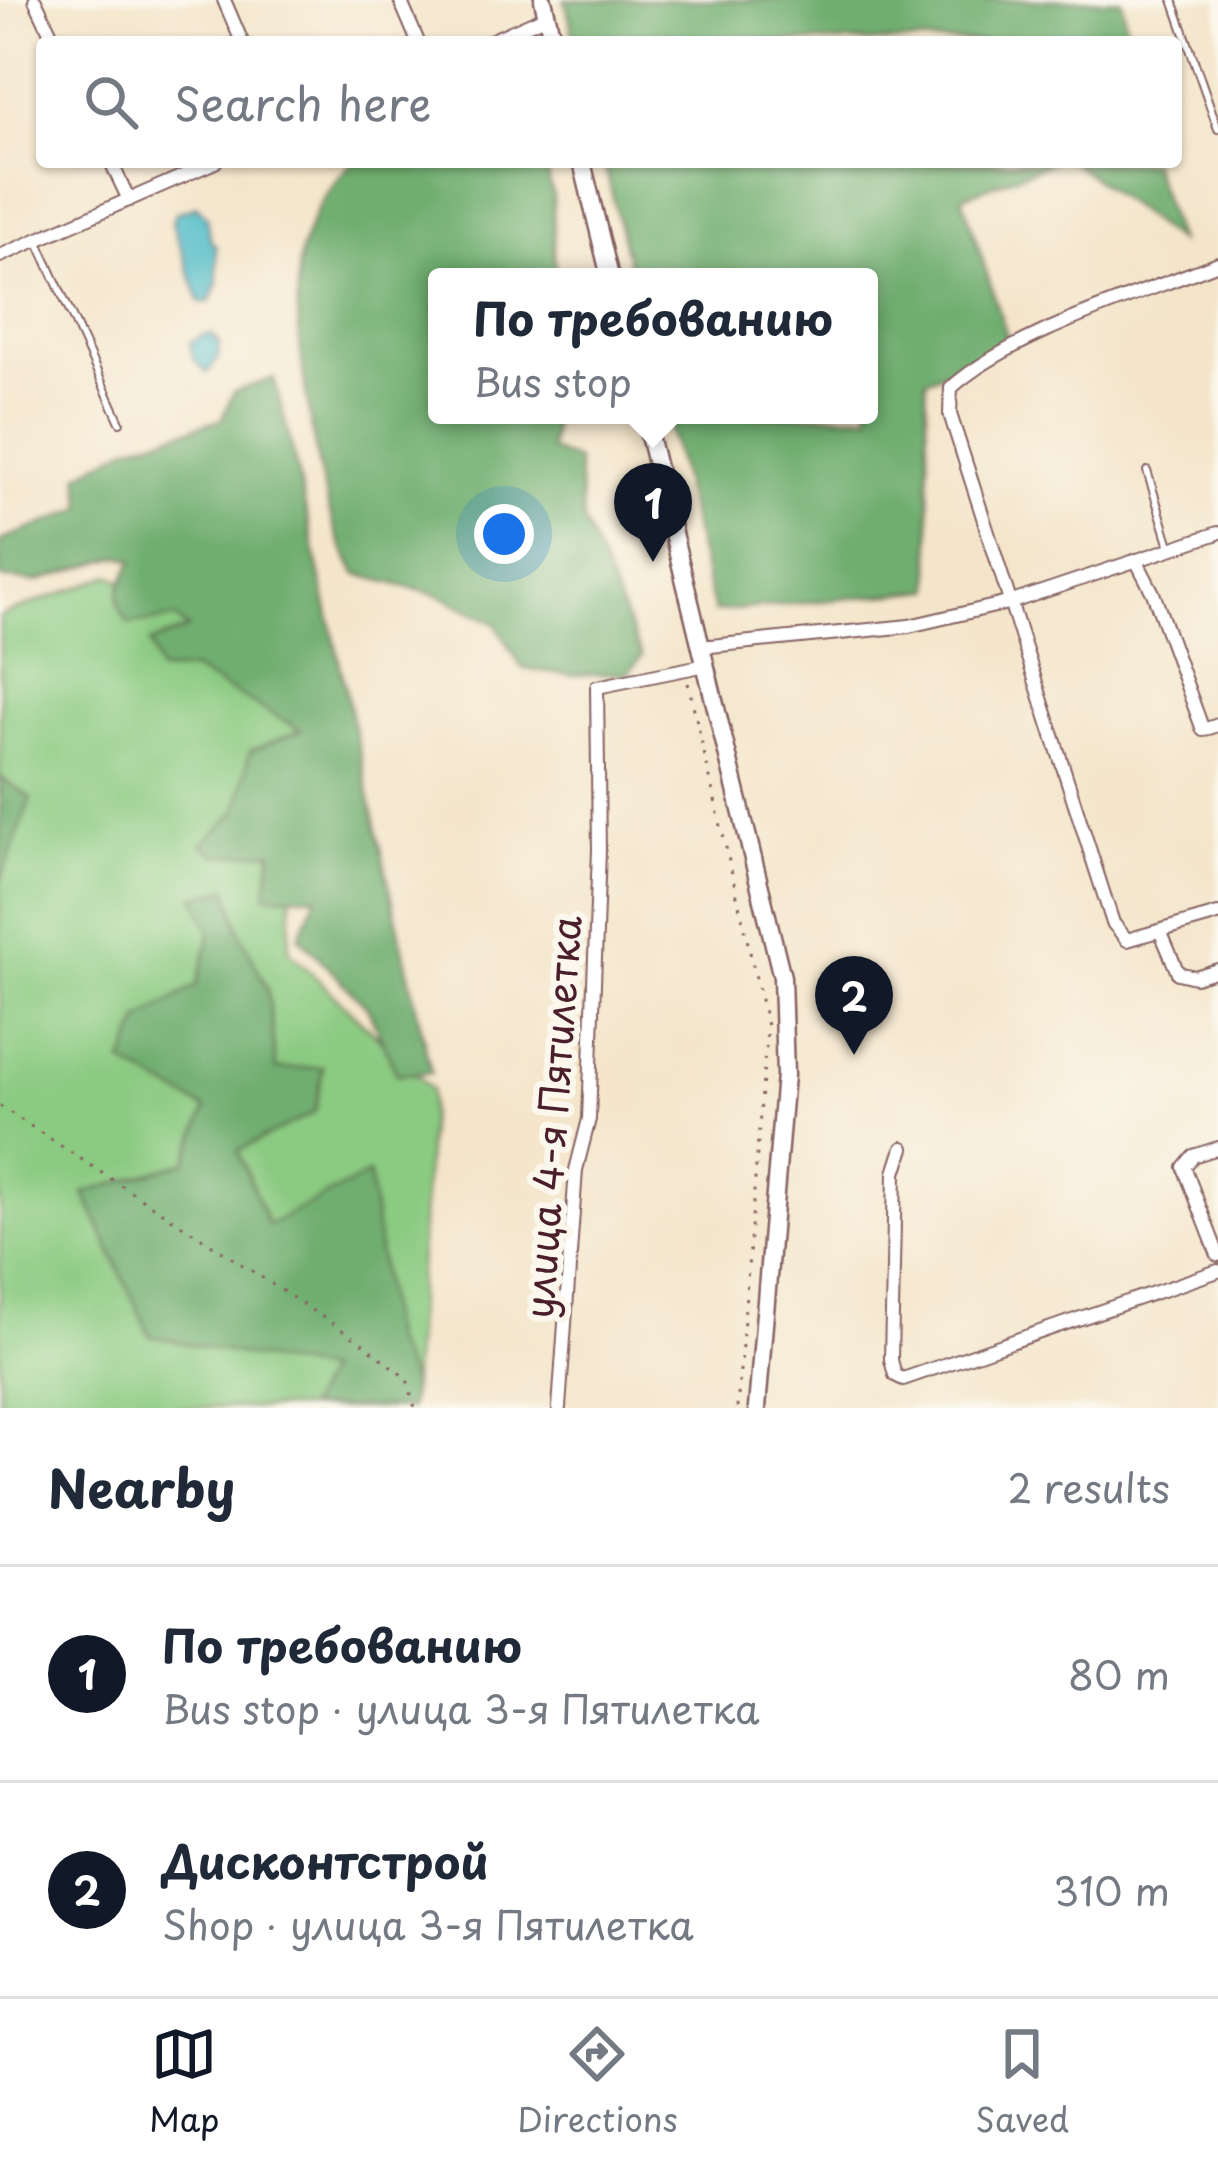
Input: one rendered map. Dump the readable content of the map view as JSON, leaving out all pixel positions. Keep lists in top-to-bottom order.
{
  "streets": {
    "street": ["улица 4-я Пятилетка"]
  },
  "page": {
    "search": "Search here",
    "popup": ["По требованию", "Bus stop"],
    "pins": ["1", "2"],
    "heading": ["Nearby", "2 results"],
    "list": [
      {
        "mark": "1",
        "name": "По требованию",
        "note": "Bus stop · улица 3-я Пятилетка",
        "value": "80 m"
      },
      {
        "mark": "2",
        "name": "Дисконтстрой",
        "note": "Shop · улица 3-я Пятилетка",
        "value": "310 m"
      }
    ],
    "nav": ["Map", "Directions", "Saved"]
  }
}
